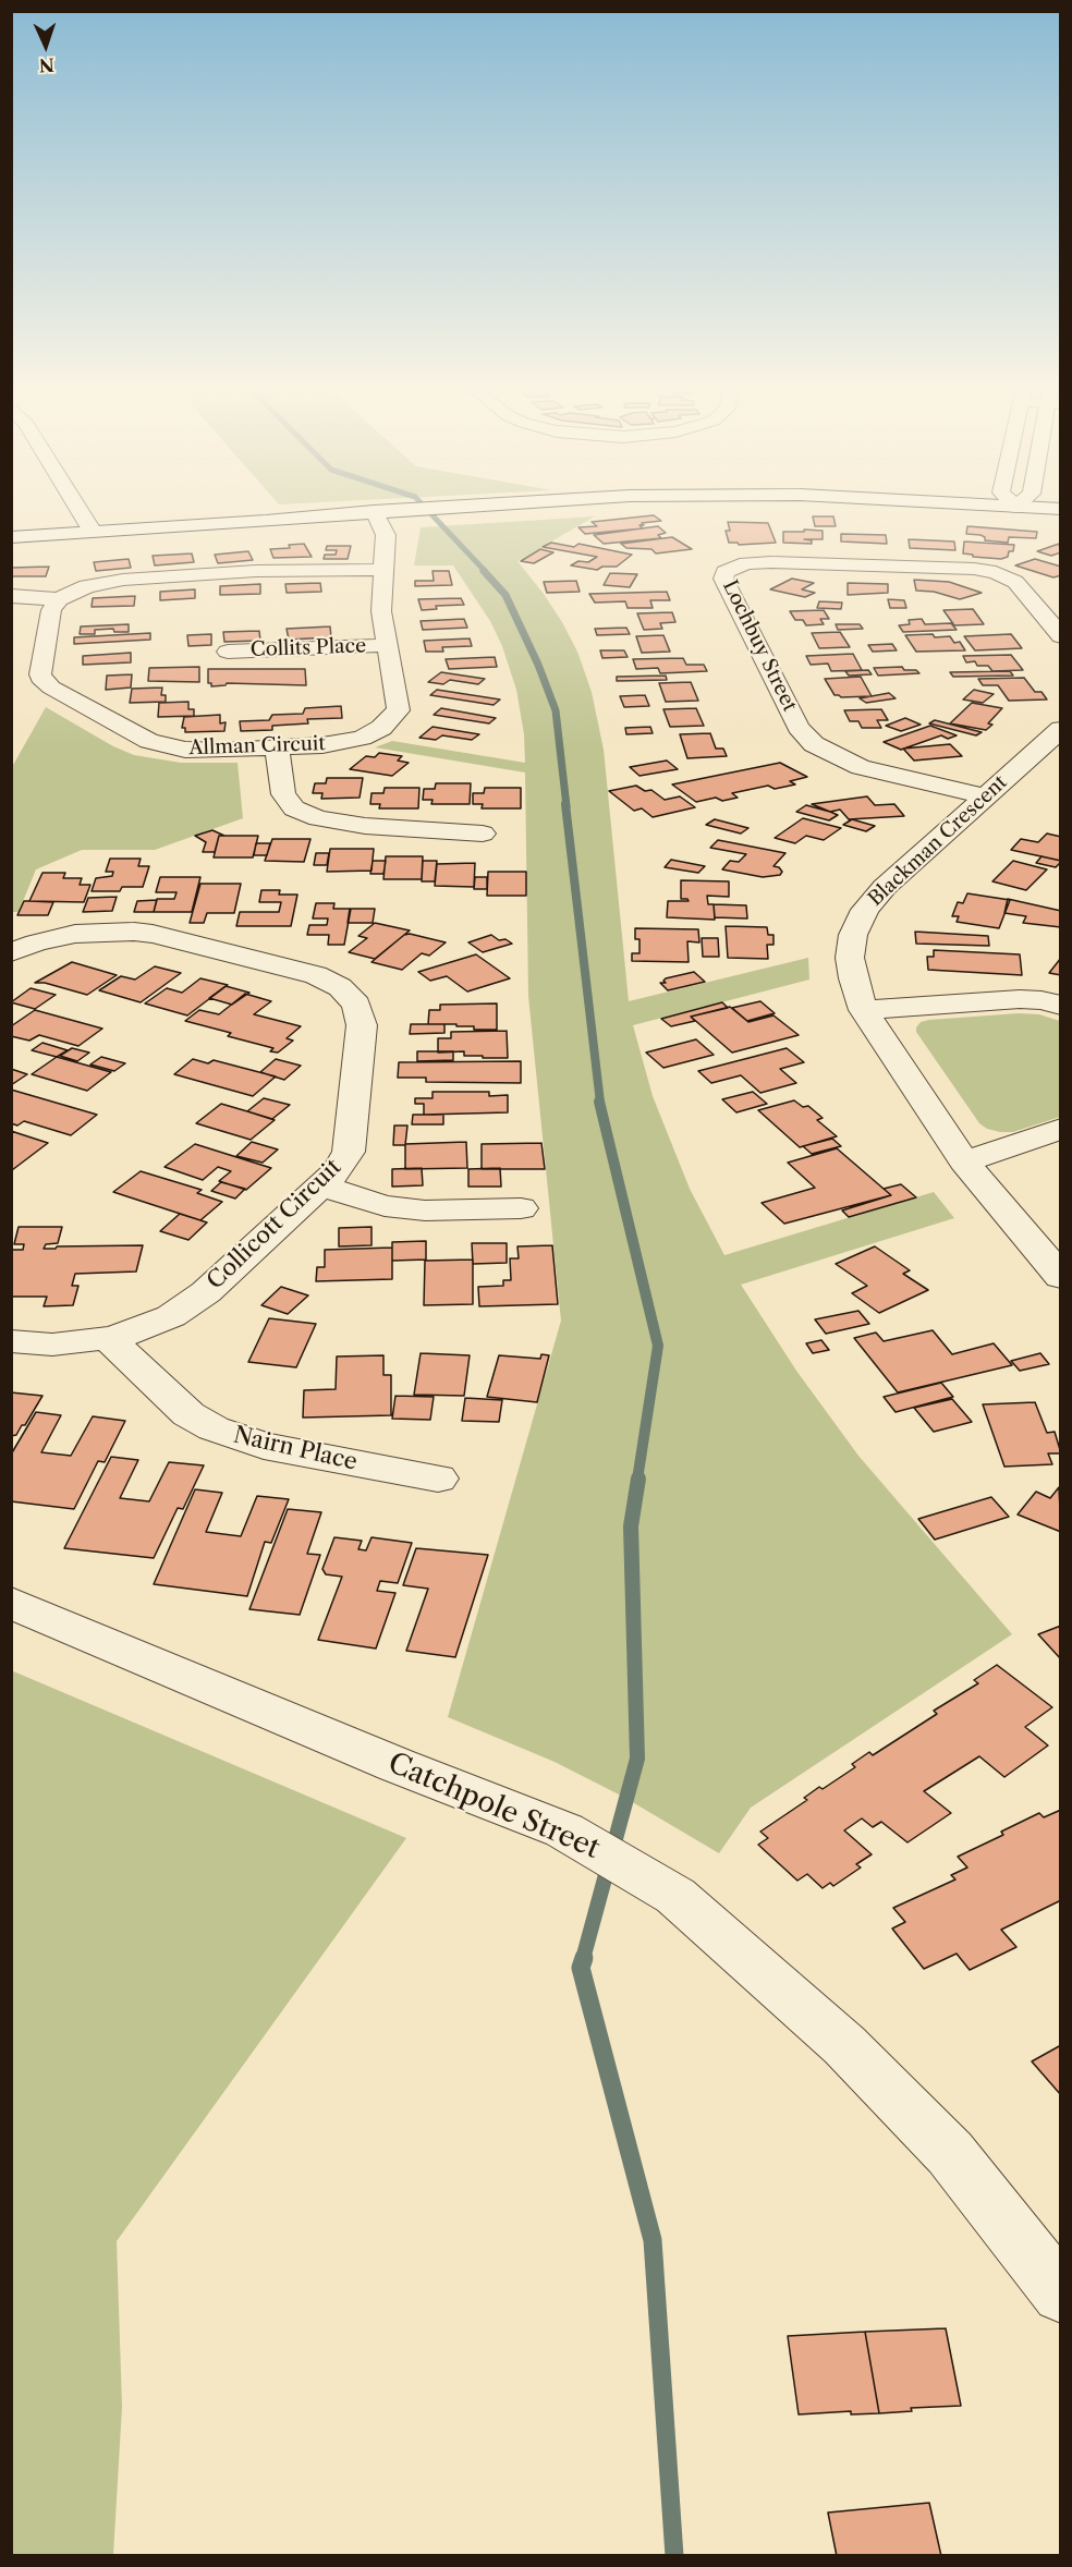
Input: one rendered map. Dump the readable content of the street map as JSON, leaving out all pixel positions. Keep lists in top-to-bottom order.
{
  "streets": {
    "street": [
      "Lochbuy Street",
      "Collits Place",
      "Allman Circuit",
      "Blackman Crescent",
      "Collicott Circuit",
      "Nairn Place",
      "Catchpole Street"
    ]
  },
  "crossings": [
    ["Lochbuy Street", "Blackman Crescent"],
    ["Collits Place", "Allman Circuit"],
    ["Collicott Circuit", "Nairn Place"]
  ],
  "north": "bottom"
}
